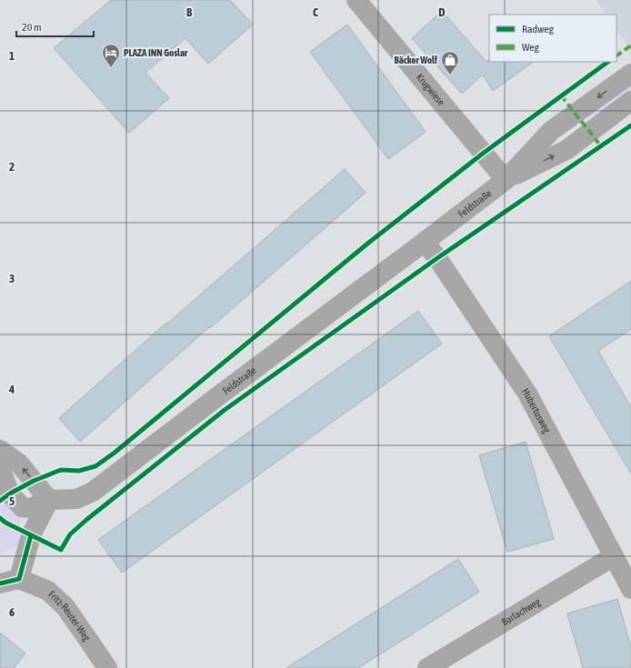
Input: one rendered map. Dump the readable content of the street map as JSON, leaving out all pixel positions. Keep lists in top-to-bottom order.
{
  "streets": {
    "street": [
      "Krugwiese",
      "Feldstraße",
      "Hubertusweg",
      "Barlachweg",
      "Fritz-Reuter-Weg"
    ]
  },
  "crossings": [
    ["Krugwiese", "Feldstraße"],
    ["Feldstraße", "Hubertusweg"],
    ["Hubertusweg", "Barlachweg"]
  ],
  "places": {
    "hotel": ["PLAZA INN Goslar"],
    "shop": ["Bäcker Wolf"]
  },
  "legend": ["Radweg", "Weg"],
  "scale_bar": "20 m",
  "grid": {
    "columns": ["B", "C", "D"],
    "rows": [
      "1",
      "2",
      "3",
      "4",
      "5",
      "6"
    ]
  }
}
